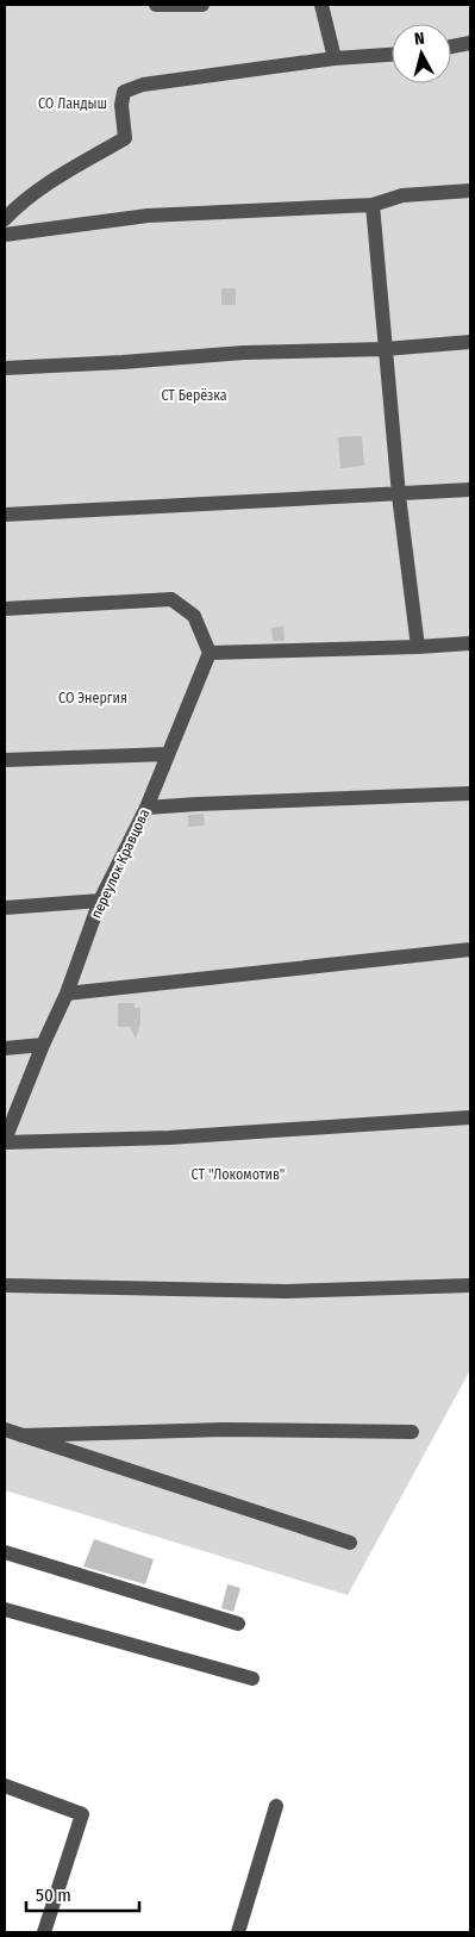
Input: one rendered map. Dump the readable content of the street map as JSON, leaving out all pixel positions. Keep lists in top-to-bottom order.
{
  "streets": {
    "street": ["переулок Кравцова"]
  },
  "parks": [
    "СО Ландыш",
    "СТ Берёзка",
    "СО Энергия",
    "СТ \"Локомотив\""
  ],
  "scale_bar": "50 m",
  "north": "top"
}
